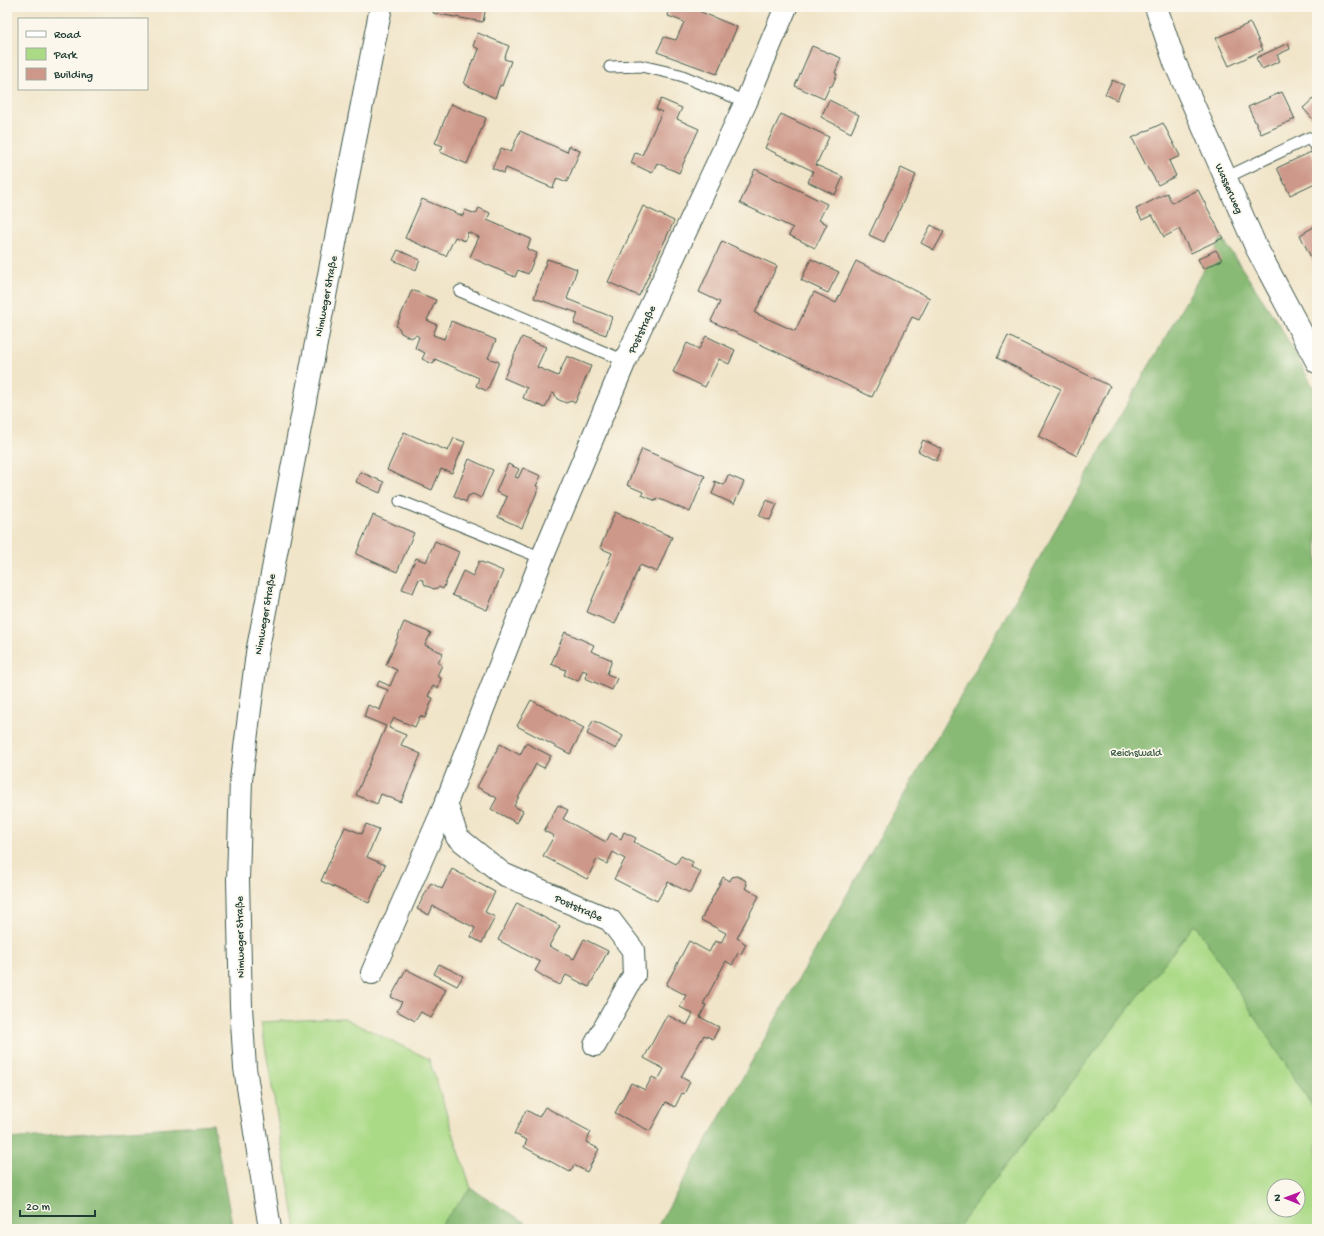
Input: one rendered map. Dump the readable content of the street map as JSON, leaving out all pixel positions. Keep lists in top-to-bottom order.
{
  "streets": {
    "street": ["Wasserweg", "Nimweger Straße", "Poststraße"]
  },
  "parks": ["Reichswald"],
  "legend": ["Road", "Park", "Building"],
  "scale_bar": "20 m",
  "north": "left"
}
